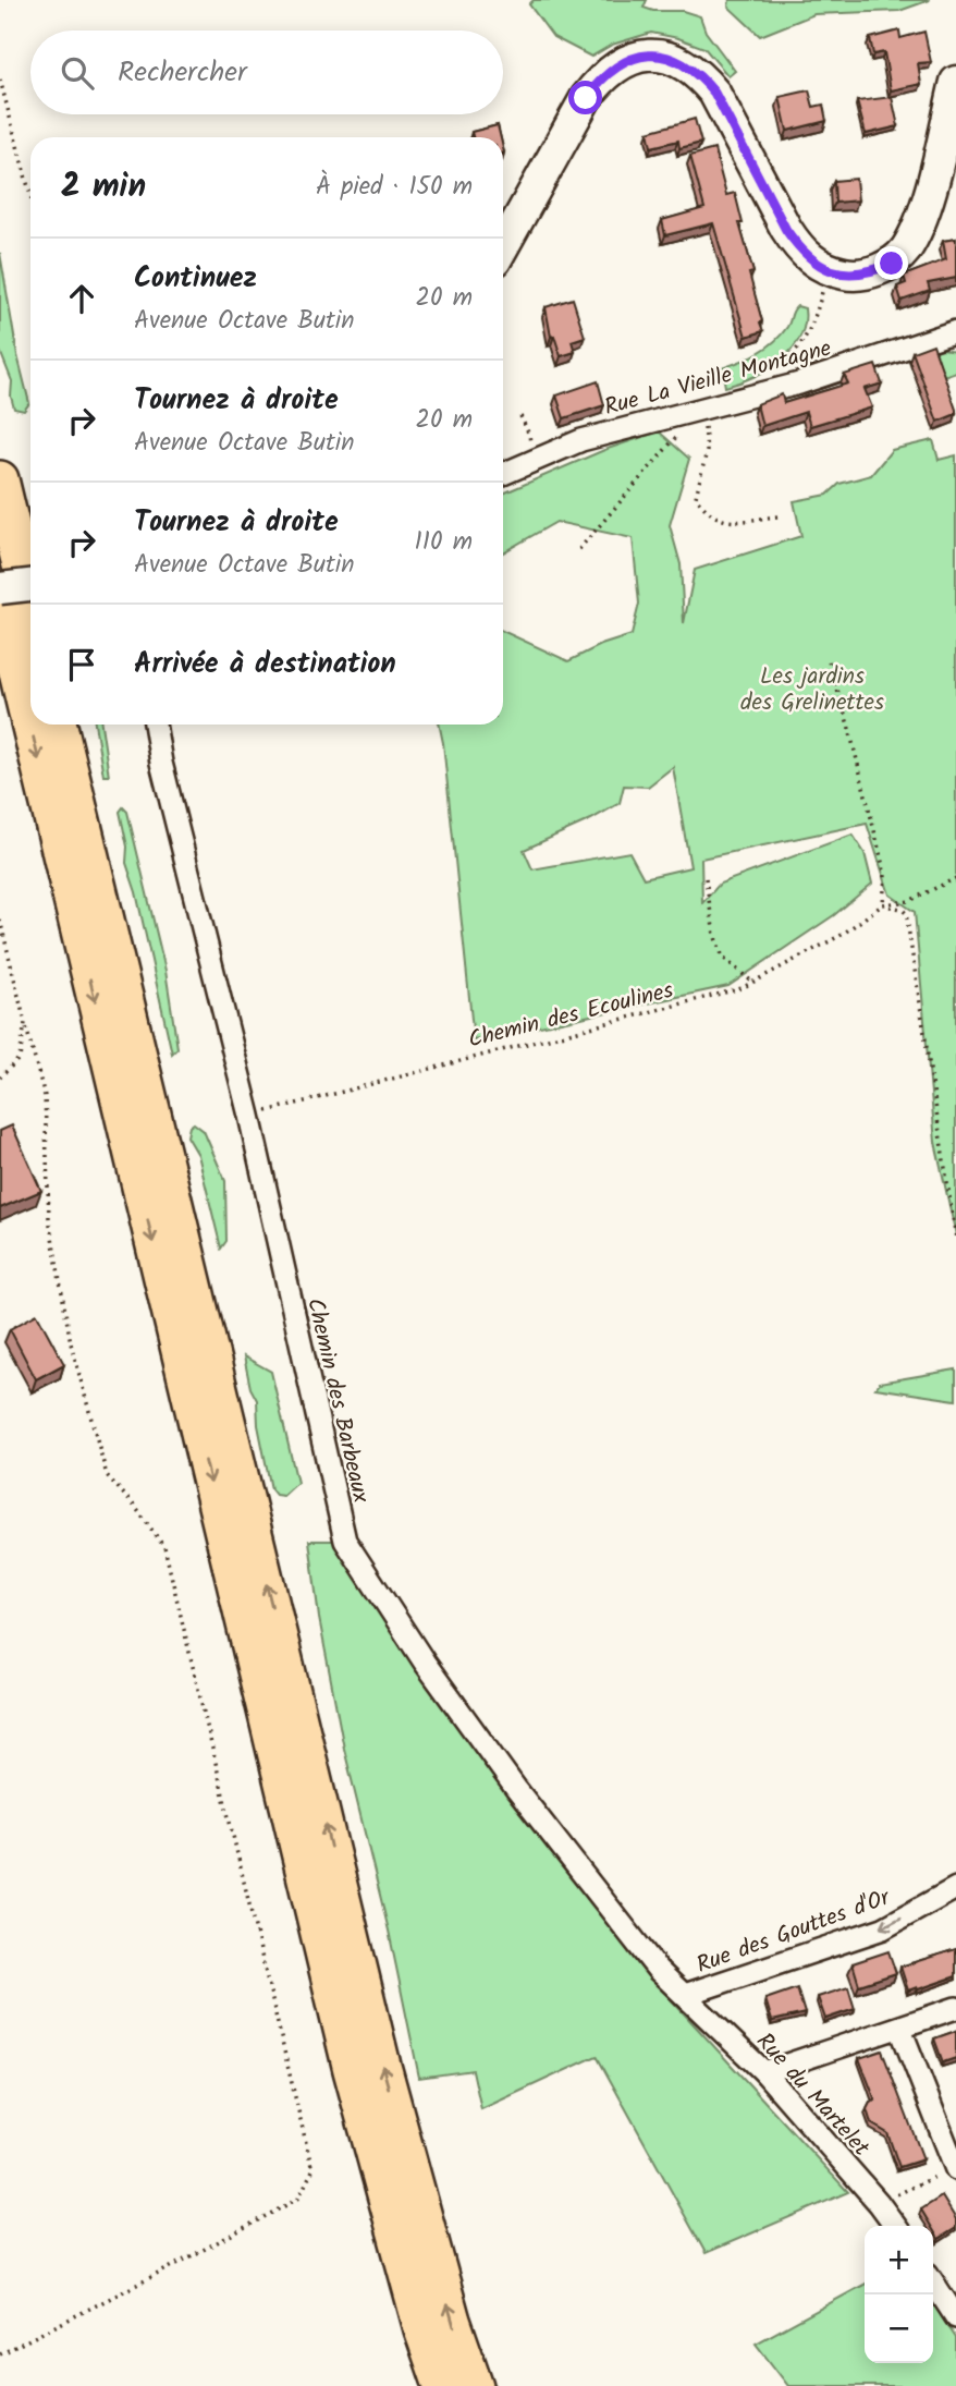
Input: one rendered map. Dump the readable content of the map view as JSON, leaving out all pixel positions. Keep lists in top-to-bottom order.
{
  "streets": {
    "street": [
      "Rue La Vieille Montagne",
      "Chemin des Barbeaux",
      "Rue des Gouttes d'Or",
      "Rue du Martelet"
    ],
    "path": ["Chemin des Ecoulines"]
  },
  "crossings": [
    ["Chemin des Ecoulines", "Chemin des Barbeaux"],
    ["Chemin des Barbeaux", "Rue des Gouttes d'Or"],
    ["Chemin des Barbeaux", "Rue du Martelet"],
    ["Rue des Gouttes d'Or", "Rue du Martelet"]
  ],
  "parks": ["Les jardins des Grelinettes"],
  "page": {
    "search": "Rechercher",
    "heading": ["2 min", "À pied · 150 m"],
    "list": [
      ["Continuez", "Avenue Octave Butin", "20 m"],
      ["Tournez à droite", "Avenue Octave Butin", "20 m"],
      ["Tournez à droite", "Avenue Octave Butin", "110 m"],
      "Arrivée à destination"
    ],
    "map_buttons": ["+", "−"]
  }
}
